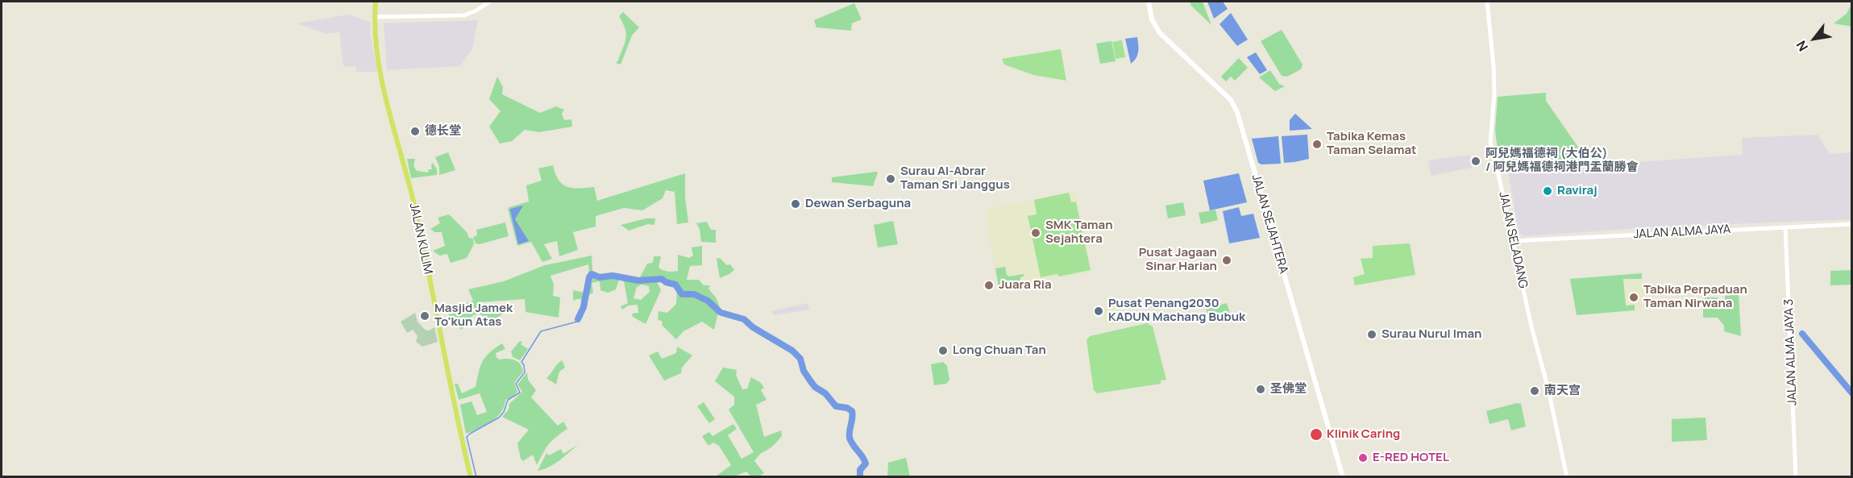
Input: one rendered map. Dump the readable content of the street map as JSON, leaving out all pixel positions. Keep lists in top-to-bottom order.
{
  "streets": {
    "main road": ["JALAN SEJAHTERA", "JALAN KULIM"],
    "street": ["JALAN ALMA JAYA", "JALAN SELADANG", "JALAN ALMA JAYA 3"]
  },
  "crossings": [
    ["JALAN ALMA JAYA", "JALAN SELADANG"],
    ["JALAN ALMA JAYA", "JALAN ALMA JAYA 3"]
  ],
  "places": [
    "德长堂",
    "Tabika Kemas Taman Selamat",
    "阿兒媽福德祠 (大伯公) / 阿兒媽福德祠港門盂蘭勝會",
    "Surau Al-Abrar Taman Sri Janggus",
    "Raviraj",
    "Dewan Serbaguna",
    "SMK Taman Sejahtera",
    "Pusat Jagaan Sinar Harian",
    "Juara Ria",
    "Tabika Perpaduan Taman Nirwana",
    "Pusat Penang2030 KADUN Machang Bubuk",
    "Masjid Jamek To'kun Atas",
    "Surau Nurul Iman",
    "Long Chuan Tan",
    "圣佛堂",
    "南天宫",
    "Klinik Caring",
    "E-RED HOTEL"
  ],
  "north": "bottom left"
}
